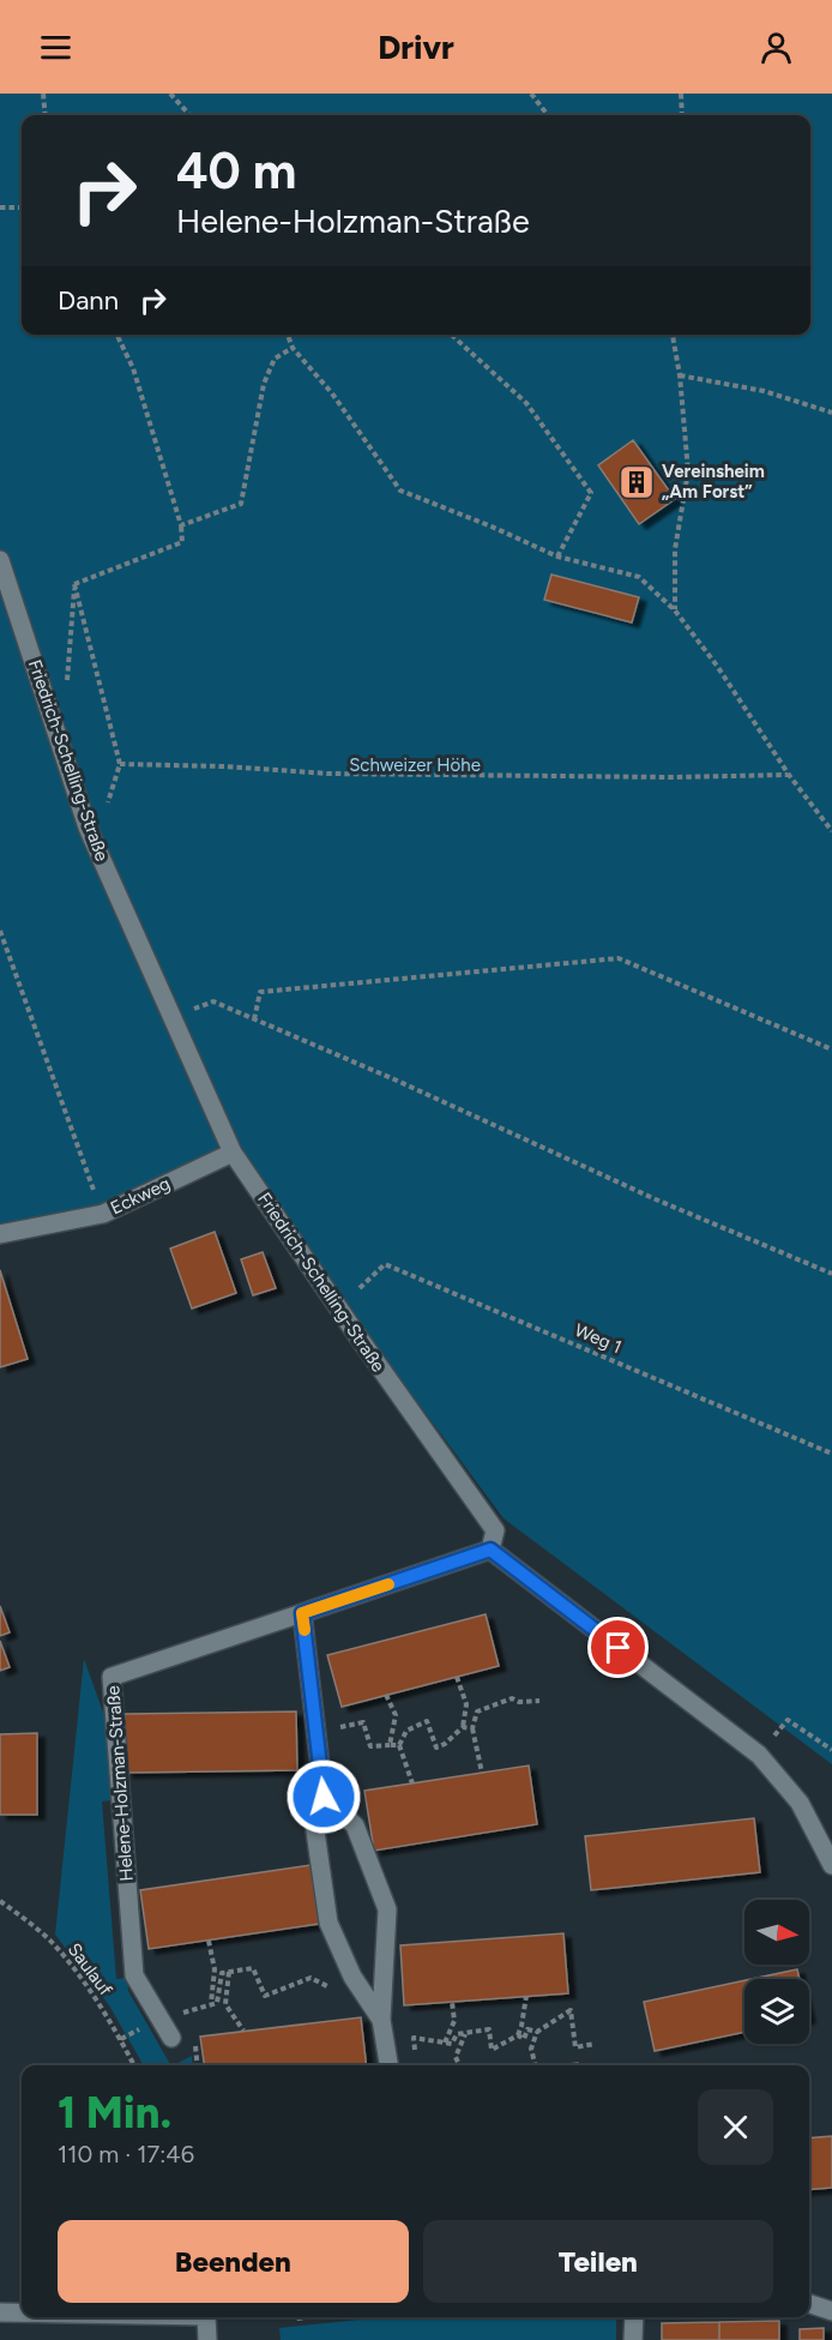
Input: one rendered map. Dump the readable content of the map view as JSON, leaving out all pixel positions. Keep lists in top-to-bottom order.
{
  "streets": {
    "street": ["Friedrich-Schelling-Straße", "Eckweg", "Helene-Holzman-Straße"],
    "path": ["Weg 1", "Saulauf"]
  },
  "crossings": [
    ["Friedrich-Schelling-Straße", "Eckweg"],
    ["Friedrich-Schelling-Straße", "Helene-Holzman-Straße"]
  ],
  "parks": ["Schweizer Höhe"],
  "places": {
    "building": ["Vereinsheim „Am Forst”"]
  },
  "north": "right",
  "page": {
    "header": "Drivr",
    "turn": ["40 m", "Helene-Holzman-Straße"],
    "then": "Dann",
    "heading": ["1 Min.", "110 m · 17:46"],
    "buttons": ["Beenden", "Teilen"]
  }
}
